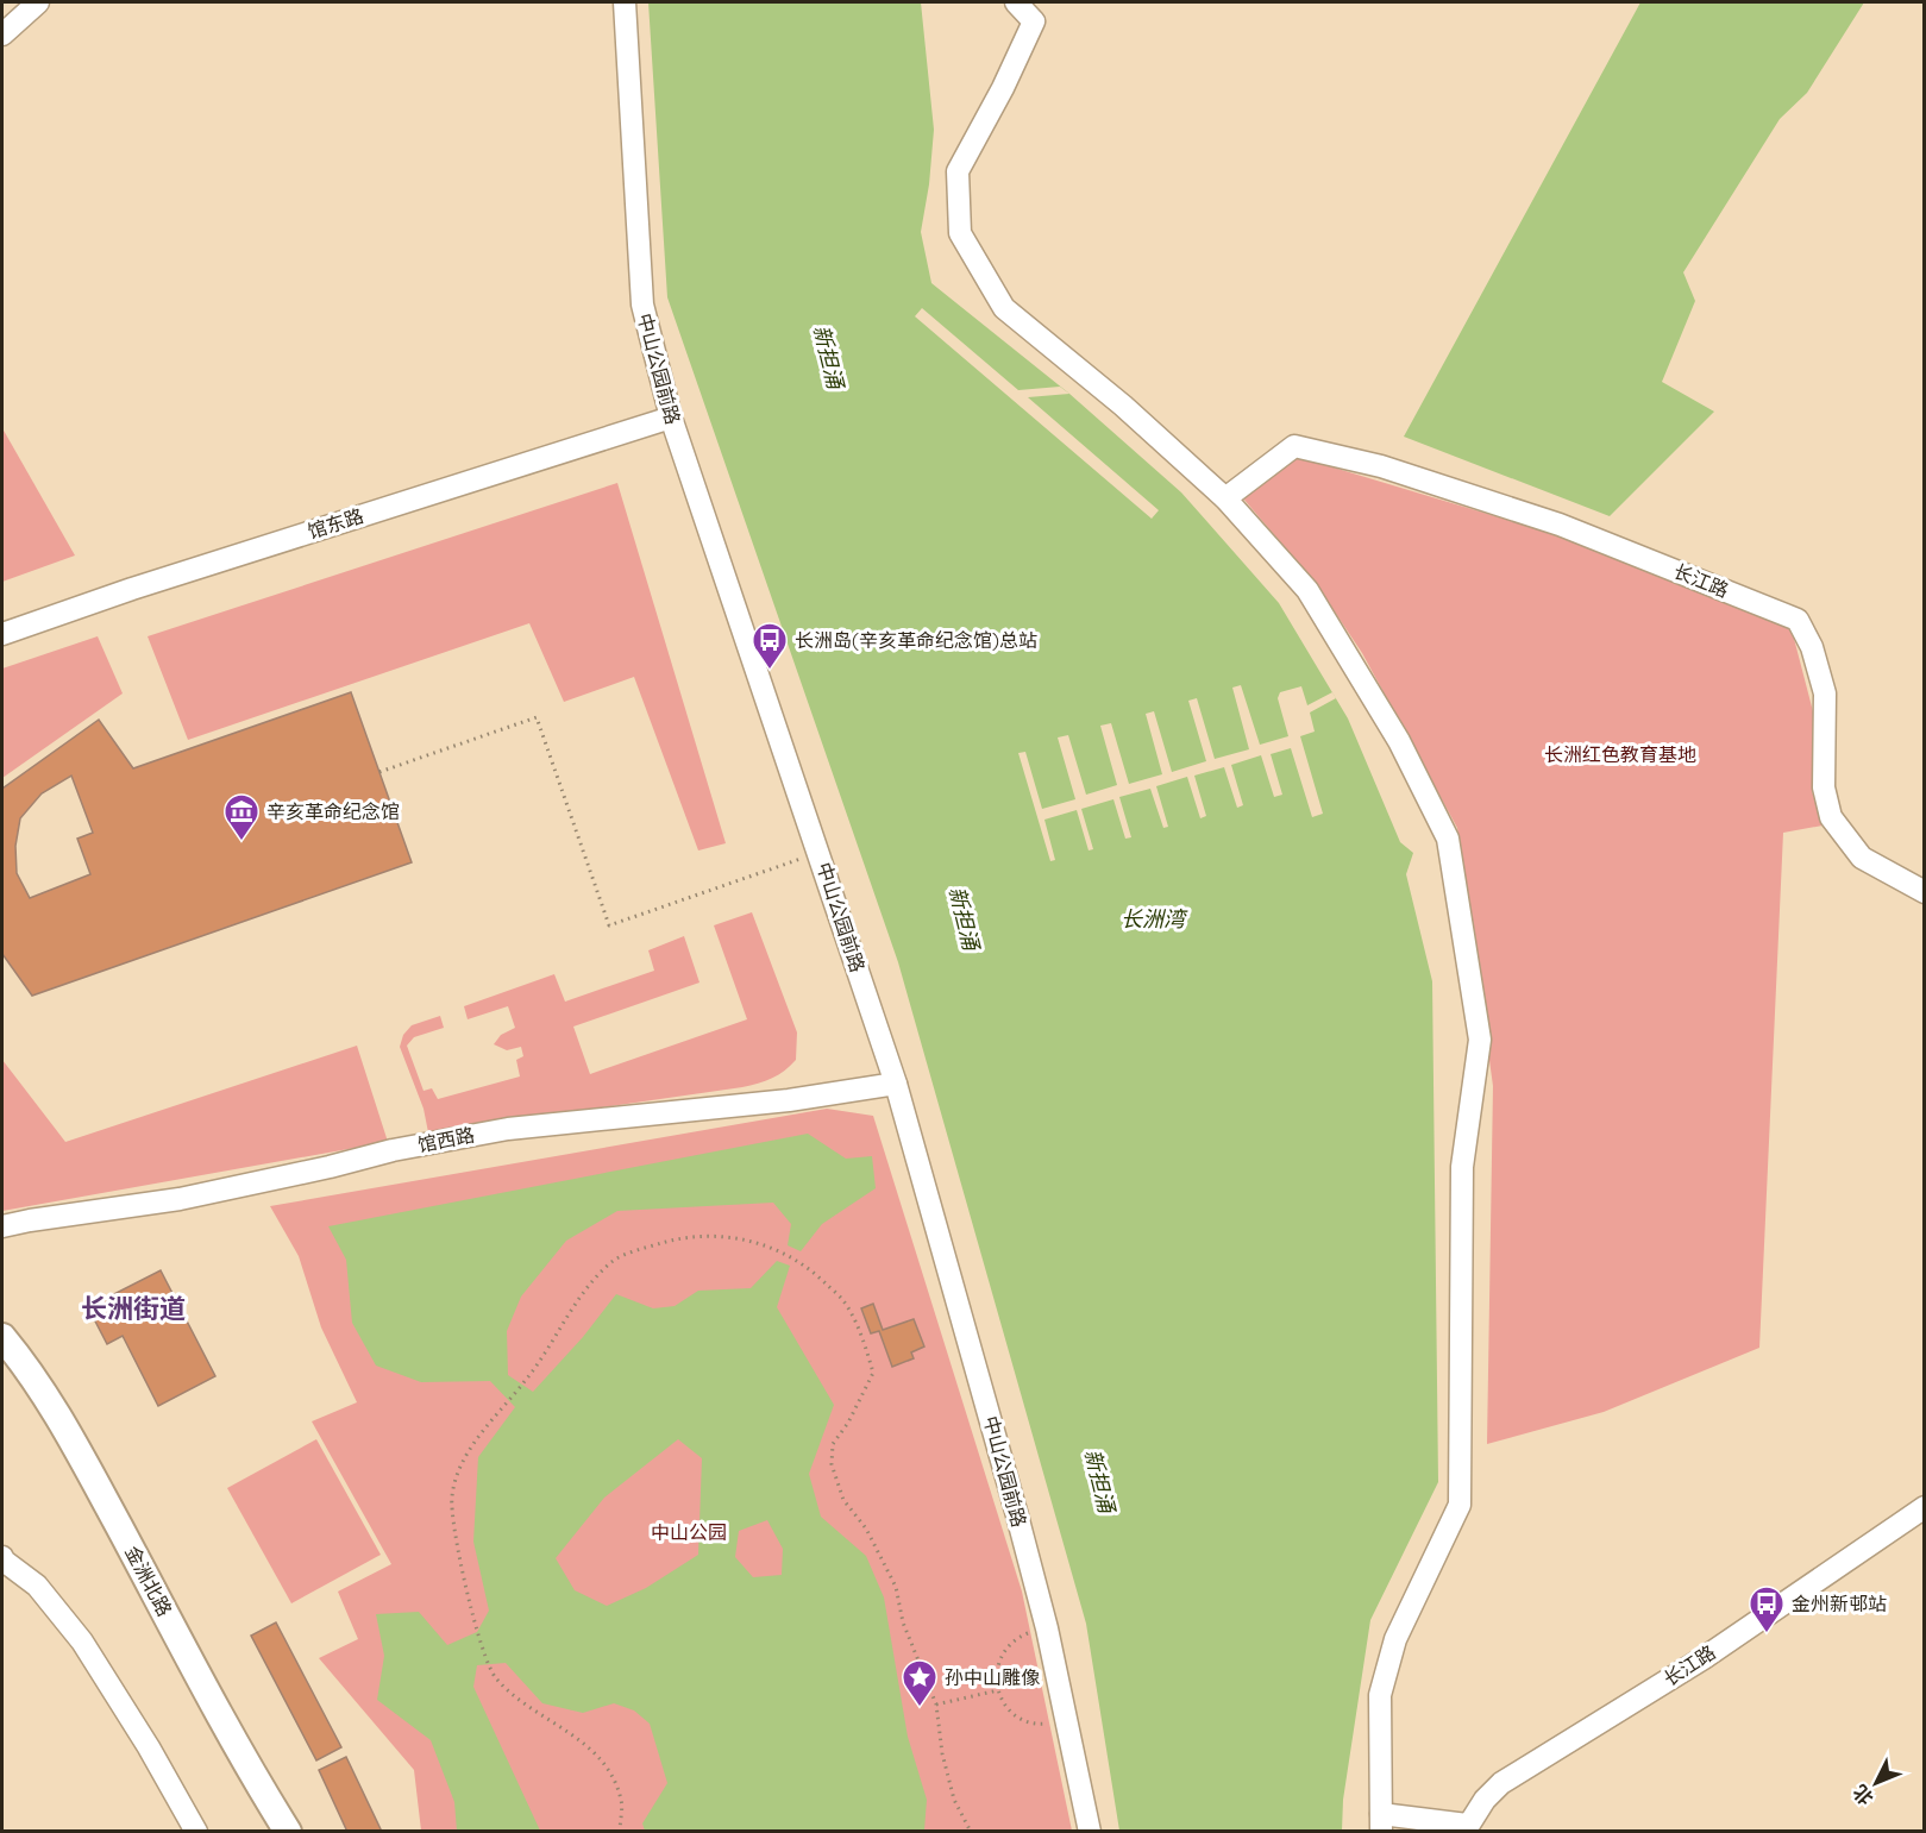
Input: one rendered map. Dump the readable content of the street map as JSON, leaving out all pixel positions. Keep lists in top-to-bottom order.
{
  "streets": {
    "main road": ["金洲北路"],
    "street": [
      "中山公园前路",
      "馆东路",
      "长江路",
      "馆西路"
    ]
  },
  "crossings": [
    ["中山公园前路", "馆东路"],
    ["中山公园前路", "馆西路"]
  ],
  "districts": ["长洲街道"],
  "water": ["新担涌", "长洲湾"],
  "parks": ["长洲红色教育基地", "中山公园"],
  "places": {
    "bus stop": ["长洲岛(辛亥革命纪念馆)总站", "金州新邨站"],
    "museum": ["辛亥革命纪念馆"],
    "place": ["孙中山雕像"]
  },
  "north": "bottom left"
}
